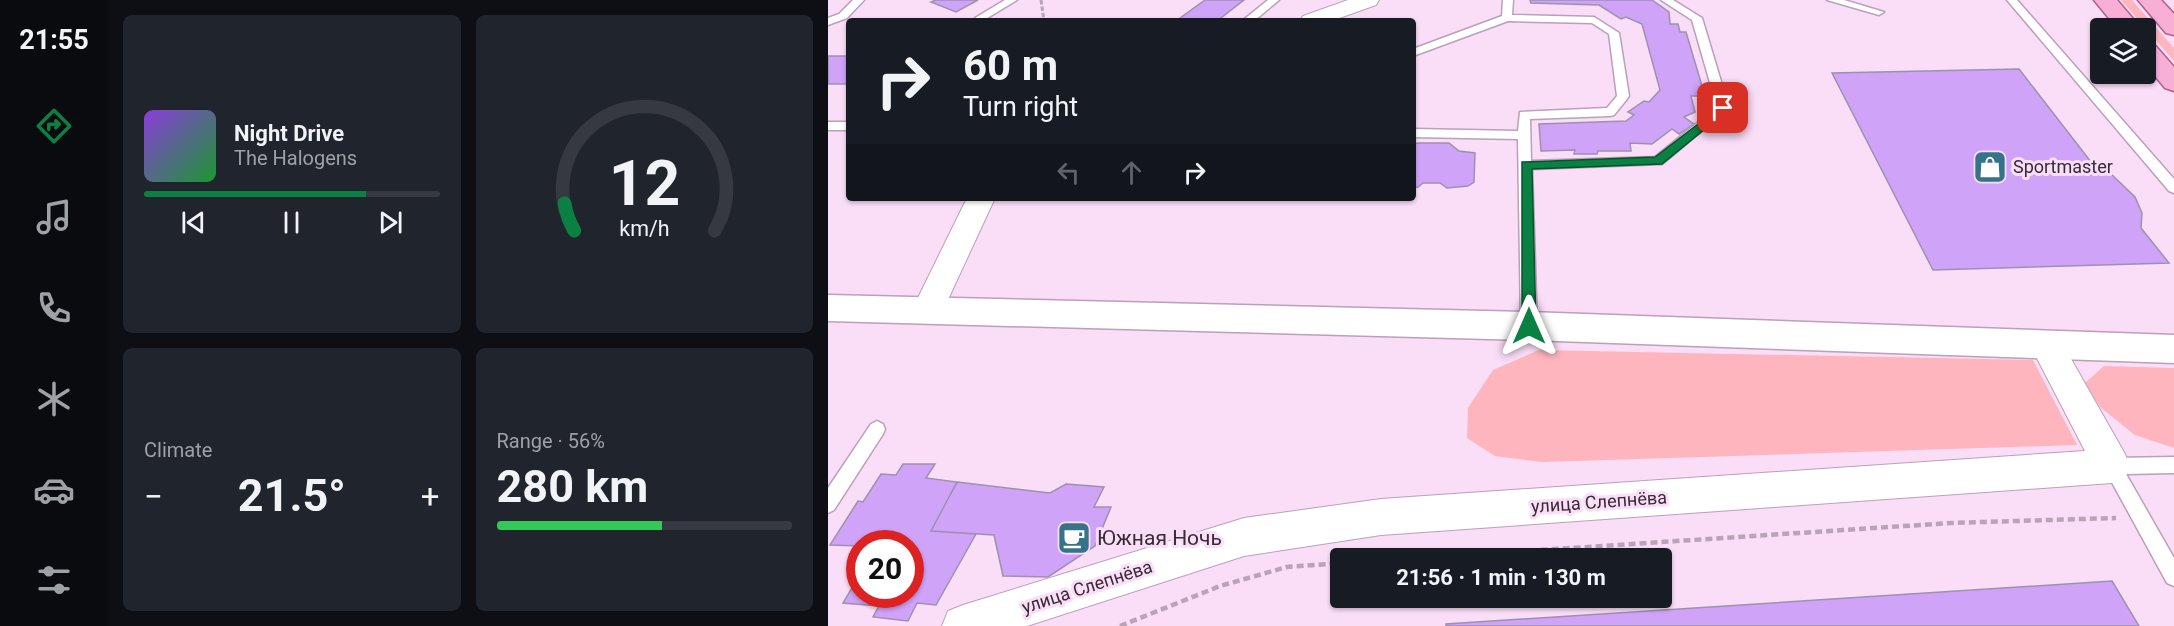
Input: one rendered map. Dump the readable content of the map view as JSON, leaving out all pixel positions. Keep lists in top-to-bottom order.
{
  "streets": {
    "street": ["улица Слепнёва"]
  },
  "places": {
    "shop": ["Sportmaster"],
    "cafe": ["Южная Ночь"]
  },
  "page": {
    "tabs": "21:55",
    "turn": ["60 m", "Turn right"],
    "song": ["Night Drive", "The Halogens"],
    "tile": [
      "Climate",
      ["Range · 56%", "280 km"]
    ],
    "heat": ["−", "21.5°", "+"],
    "limit": "20",
    "trip": "21:56 · 1 min · 130 m",
    "gauge": ["12", "km/h"]
  }
}
